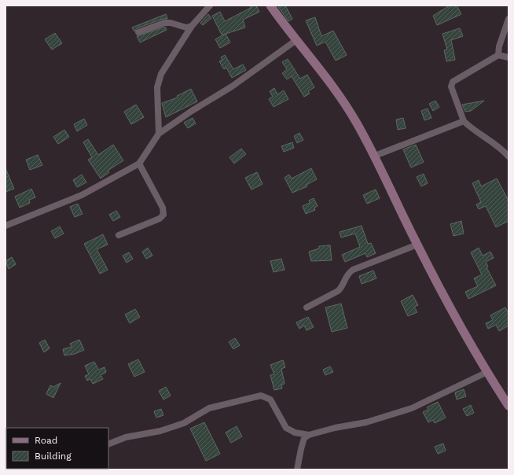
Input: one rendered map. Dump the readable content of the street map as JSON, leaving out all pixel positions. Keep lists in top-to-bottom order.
{
  "legend": ["Road", "Building"]
}
